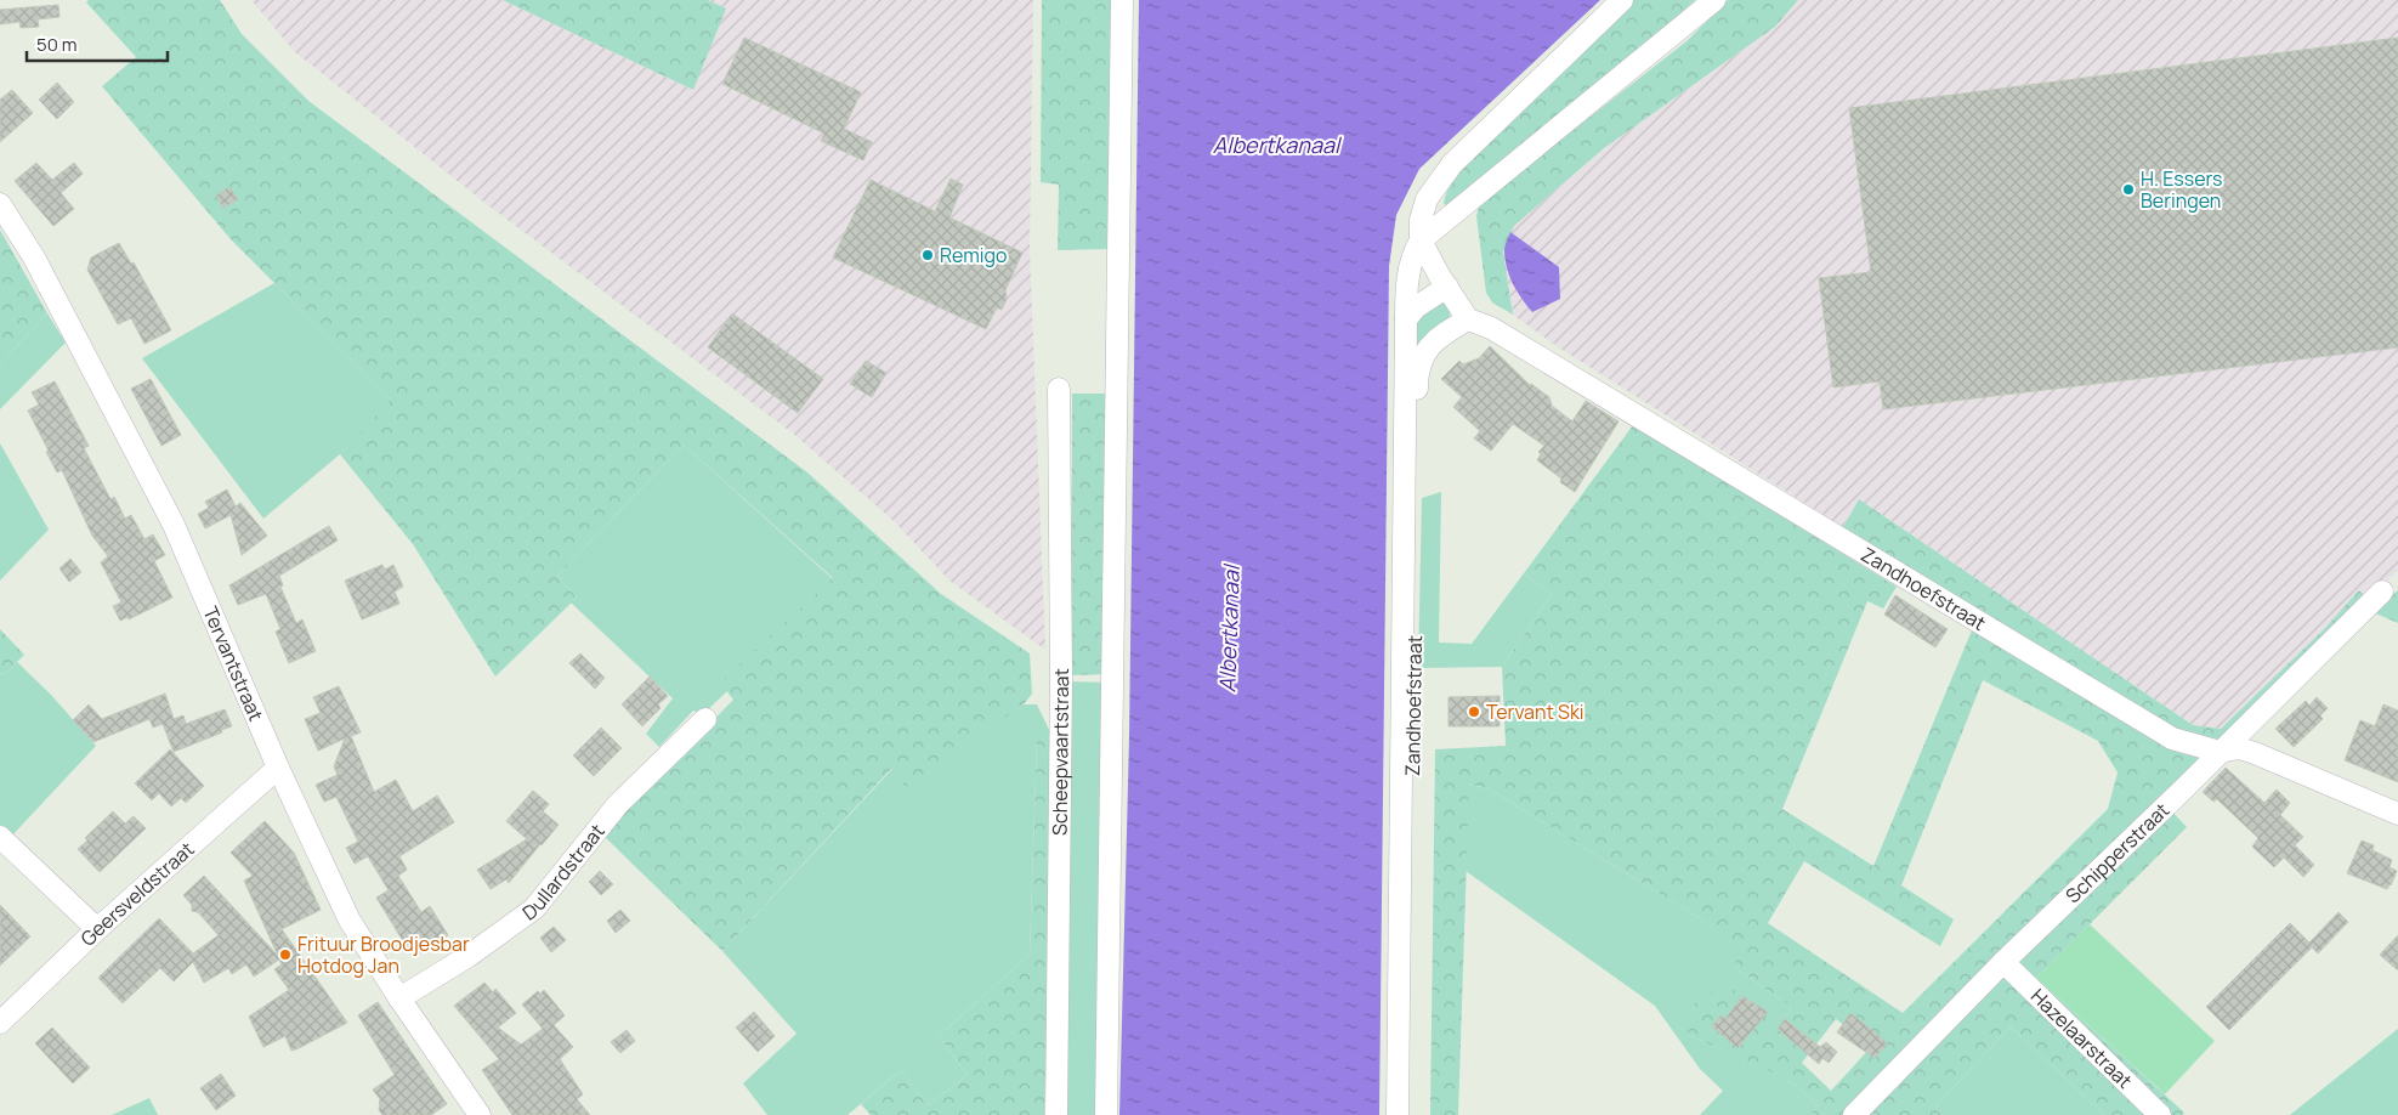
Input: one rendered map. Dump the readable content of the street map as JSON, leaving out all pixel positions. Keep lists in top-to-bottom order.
{
  "streets": {
    "street": [
      "Zandhoefstraat",
      "Tervantstraat",
      "Scheepvaartstraat",
      "Schipperstraat",
      "Dullardstraat",
      "Geersveldstraat",
      "Hazelaarstraat"
    ]
  },
  "crossings": [
    ["Zandhoefstraat", "Schipperstraat"],
    ["Tervantstraat", "Dullardstraat"],
    ["Tervantstraat", "Geersveldstraat"],
    ["Schipperstraat", "Hazelaarstraat"]
  ],
  "water": ["Albertkanaal"],
  "places": [
    "H. Essers Beringen",
    "Remigo",
    "Tervant Ski",
    "Frituur Broodjesbar Hotdog Jan"
  ],
  "scale_bar": "50 m"
}
